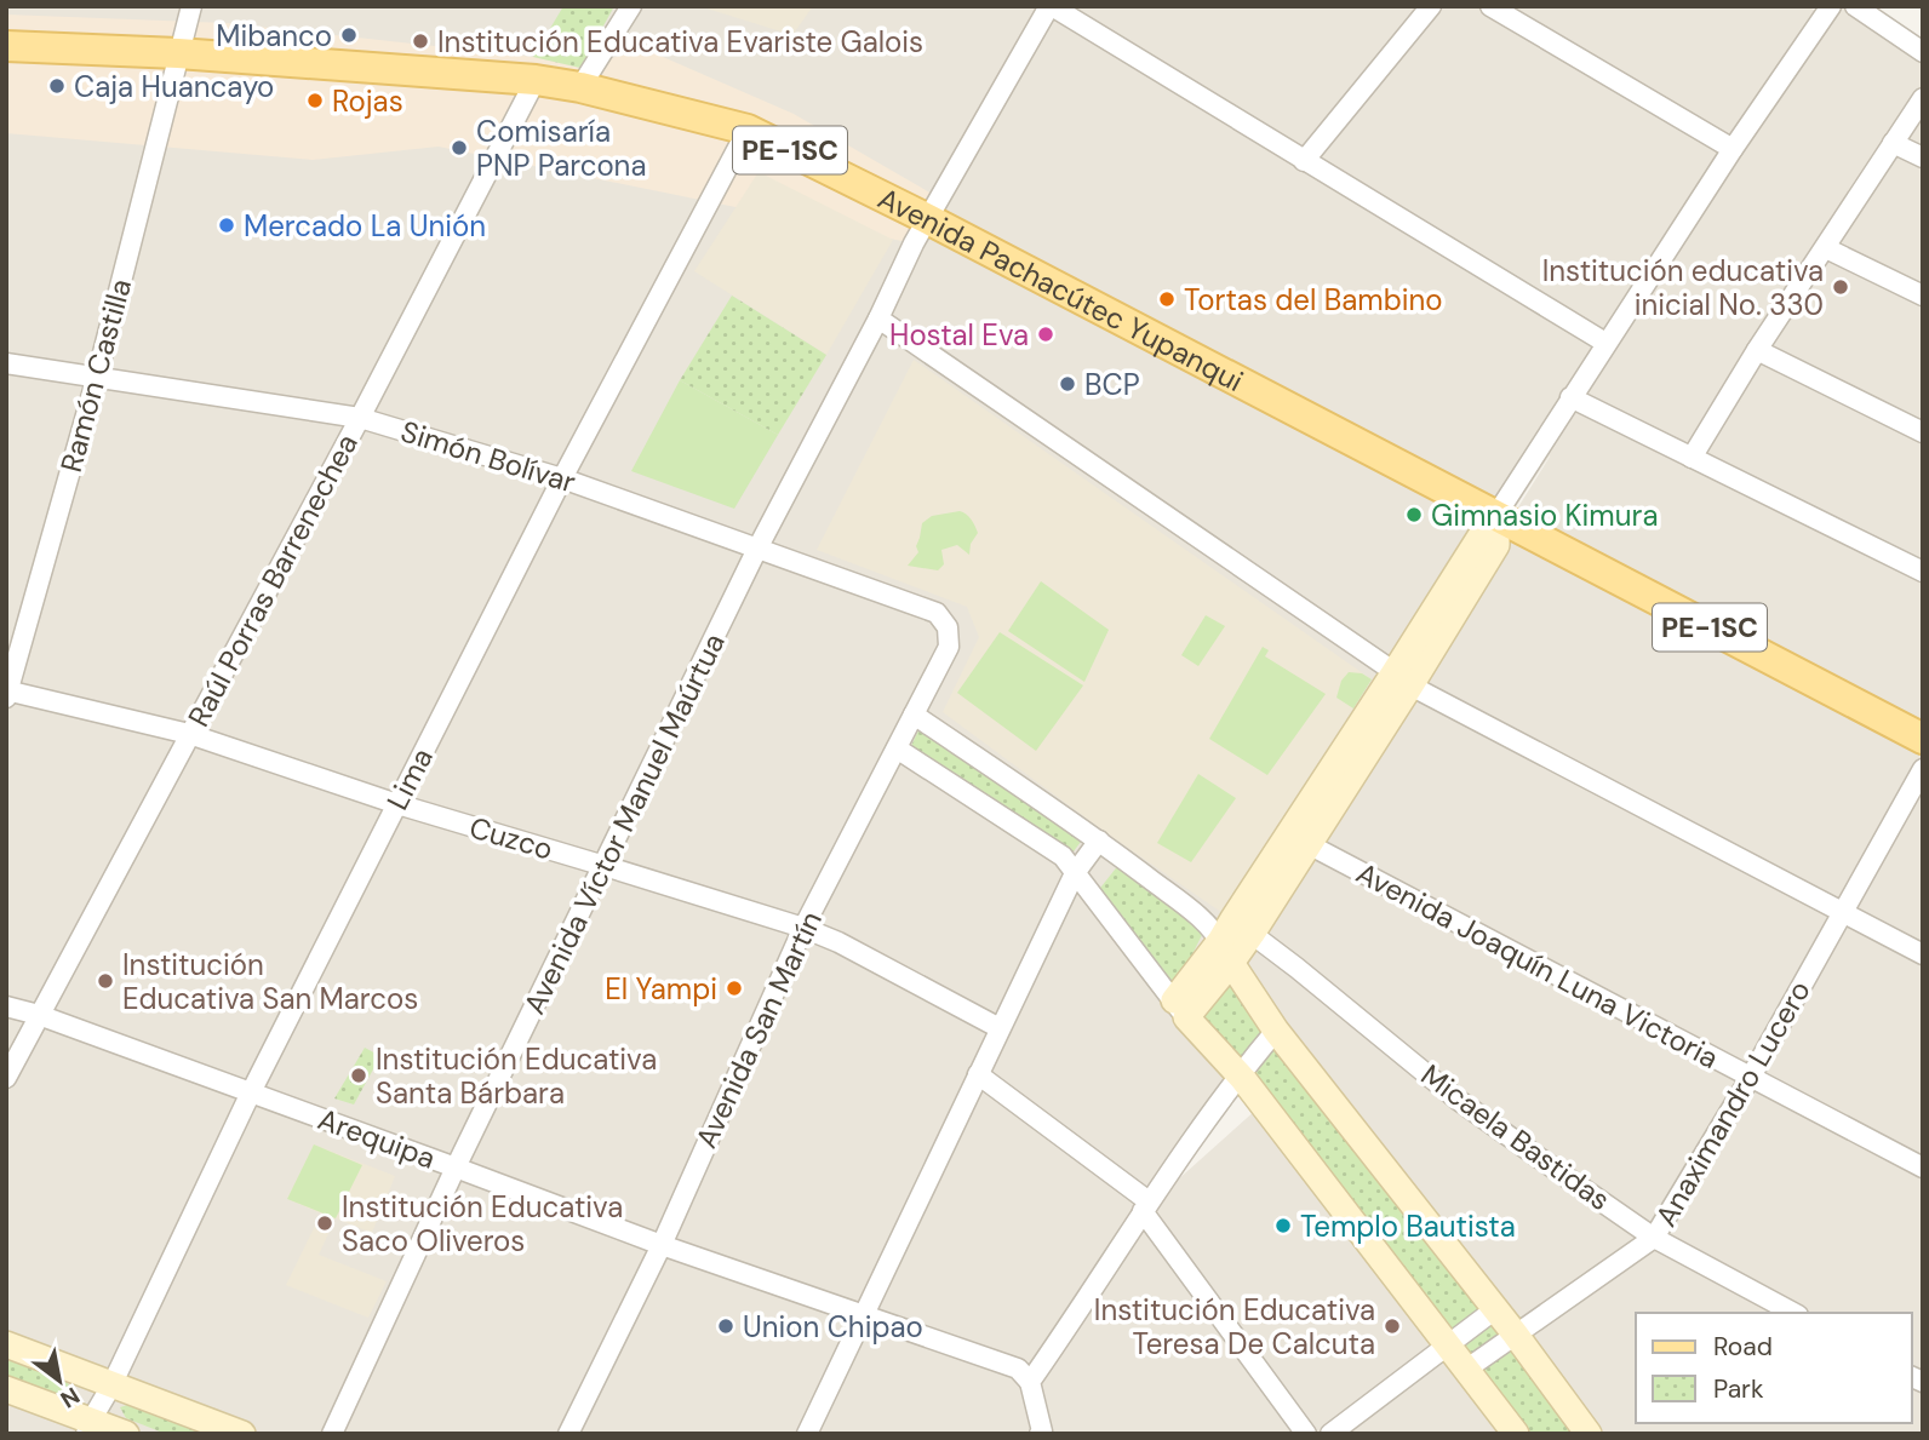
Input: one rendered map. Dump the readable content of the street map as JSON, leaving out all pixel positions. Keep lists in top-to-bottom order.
{
  "streets": {
    "main road": ["PE-1SC", "Avenida Pachacútec Yupanqui"],
    "street": [
      "Ramón Castilla",
      "Simón Bolívar",
      "Raúl Porras Barrenechea",
      "Lima",
      "Avenida Víctor Manuel Maúrtua",
      "Cuzco",
      "Avenida Joaquín Luna Victoria",
      "Avenida San Martín",
      "Anaximandro Lucero",
      "Micaela Bastidas",
      "Arequipa"
    ]
  },
  "crossings": [
    ["PE-1SC", "Avenida Pachacútec Yupanqui"],
    ["Avenida Pachacútec Yupanqui", "Ramón Castilla"],
    ["Avenida Pachacútec Yupanqui", "Raúl Porras Barrenechea"],
    ["Avenida Pachacútec Yupanqui", "Lima"],
    ["Avenida Pachacútec Yupanqui", "Avenida Víctor Manuel Maúrtua"],
    ["Ramón Castilla", "Simón Bolívar"],
    ["Ramón Castilla", "Cuzco"],
    ["Simón Bolívar", "Raúl Porras Barrenechea"],
    ["Simón Bolívar", "Lima"],
    ["Simón Bolívar", "Avenida Víctor Manuel Maúrtua"],
    ["Simón Bolívar", "Avenida San Martín"],
    ["Raúl Porras Barrenechea", "Cuzco"],
    ["Raúl Porras Barrenechea", "Arequipa"],
    ["Lima", "Cuzco"],
    ["Lima", "Arequipa"],
    ["Avenida Víctor Manuel Maúrtua", "Cuzco"],
    ["Avenida Víctor Manuel Maúrtua", "Arequipa"],
    ["Cuzco", "Avenida San Martín"],
    ["Avenida Joaquín Luna Victoria", "Anaximandro Lucero"],
    ["Avenida San Martín", "Arequipa"],
    ["Anaximandro Lucero", "Micaela Bastidas"]
  ],
  "places": [
    "Mibanco",
    "Institución Educativa Evariste Galois",
    "Caja Huancayo",
    "Rojas",
    "Comisaría PNP Parcona",
    "Mercado La Unión",
    "Institución educativa inicial No. 330",
    "Tortas del Bambino",
    "Hostal Eva",
    "BCP",
    "Gimnasio Kimura",
    "Institución Educativa San Marcos",
    "El Yampi",
    "Institución Educativa Santa Bárbara",
    "Institución Educativa Saco Oliveros",
    "Templo Bautista",
    "Union Chipao",
    "Institución Educativa Teresa De Calcuta"
  ],
  "legend": ["Road", "Park"],
  "north": "bottom right"
}
